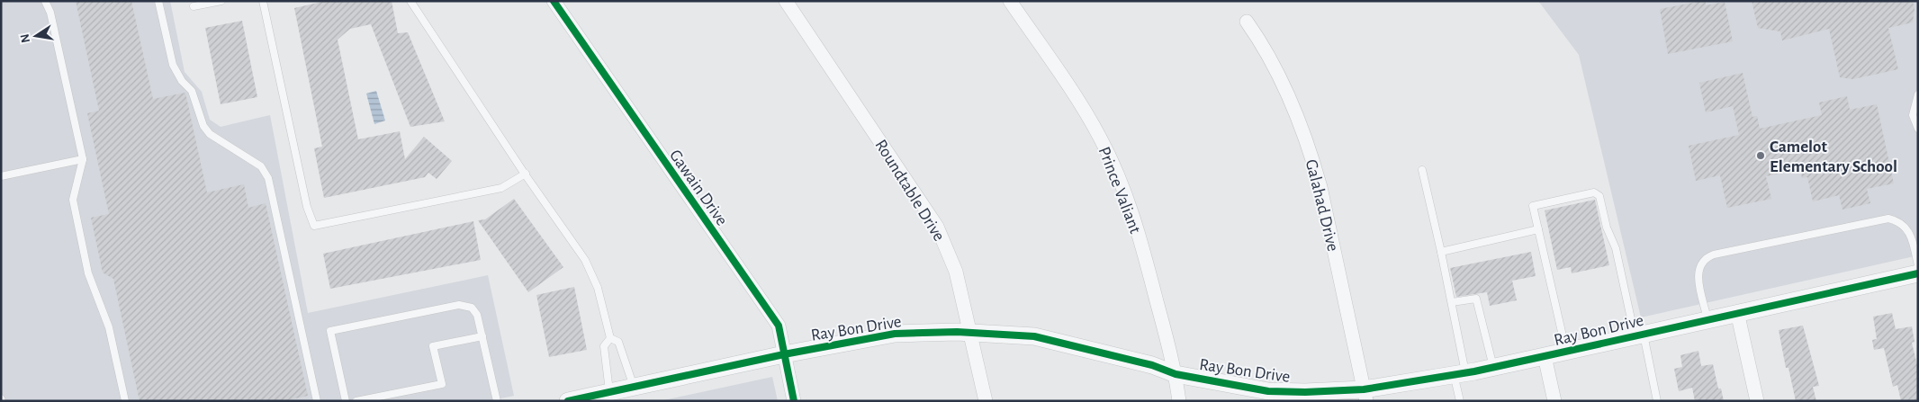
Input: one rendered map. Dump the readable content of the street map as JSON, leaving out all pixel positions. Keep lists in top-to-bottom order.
{
  "streets": {
    "street": [
      "Gawain Drive",
      "Roundtable Drive",
      "Prince Valiant",
      "Galahad Drive",
      "Ray Bon Drive"
    ]
  },
  "crossings": [
    ["Gawain Drive", "Ray Bon Drive"],
    ["Roundtable Drive", "Ray Bon Drive"],
    ["Prince Valiant", "Ray Bon Drive"],
    ["Galahad Drive", "Ray Bon Drive"]
  ],
  "places": ["Camelot Elementary School"],
  "north": "left"
}
